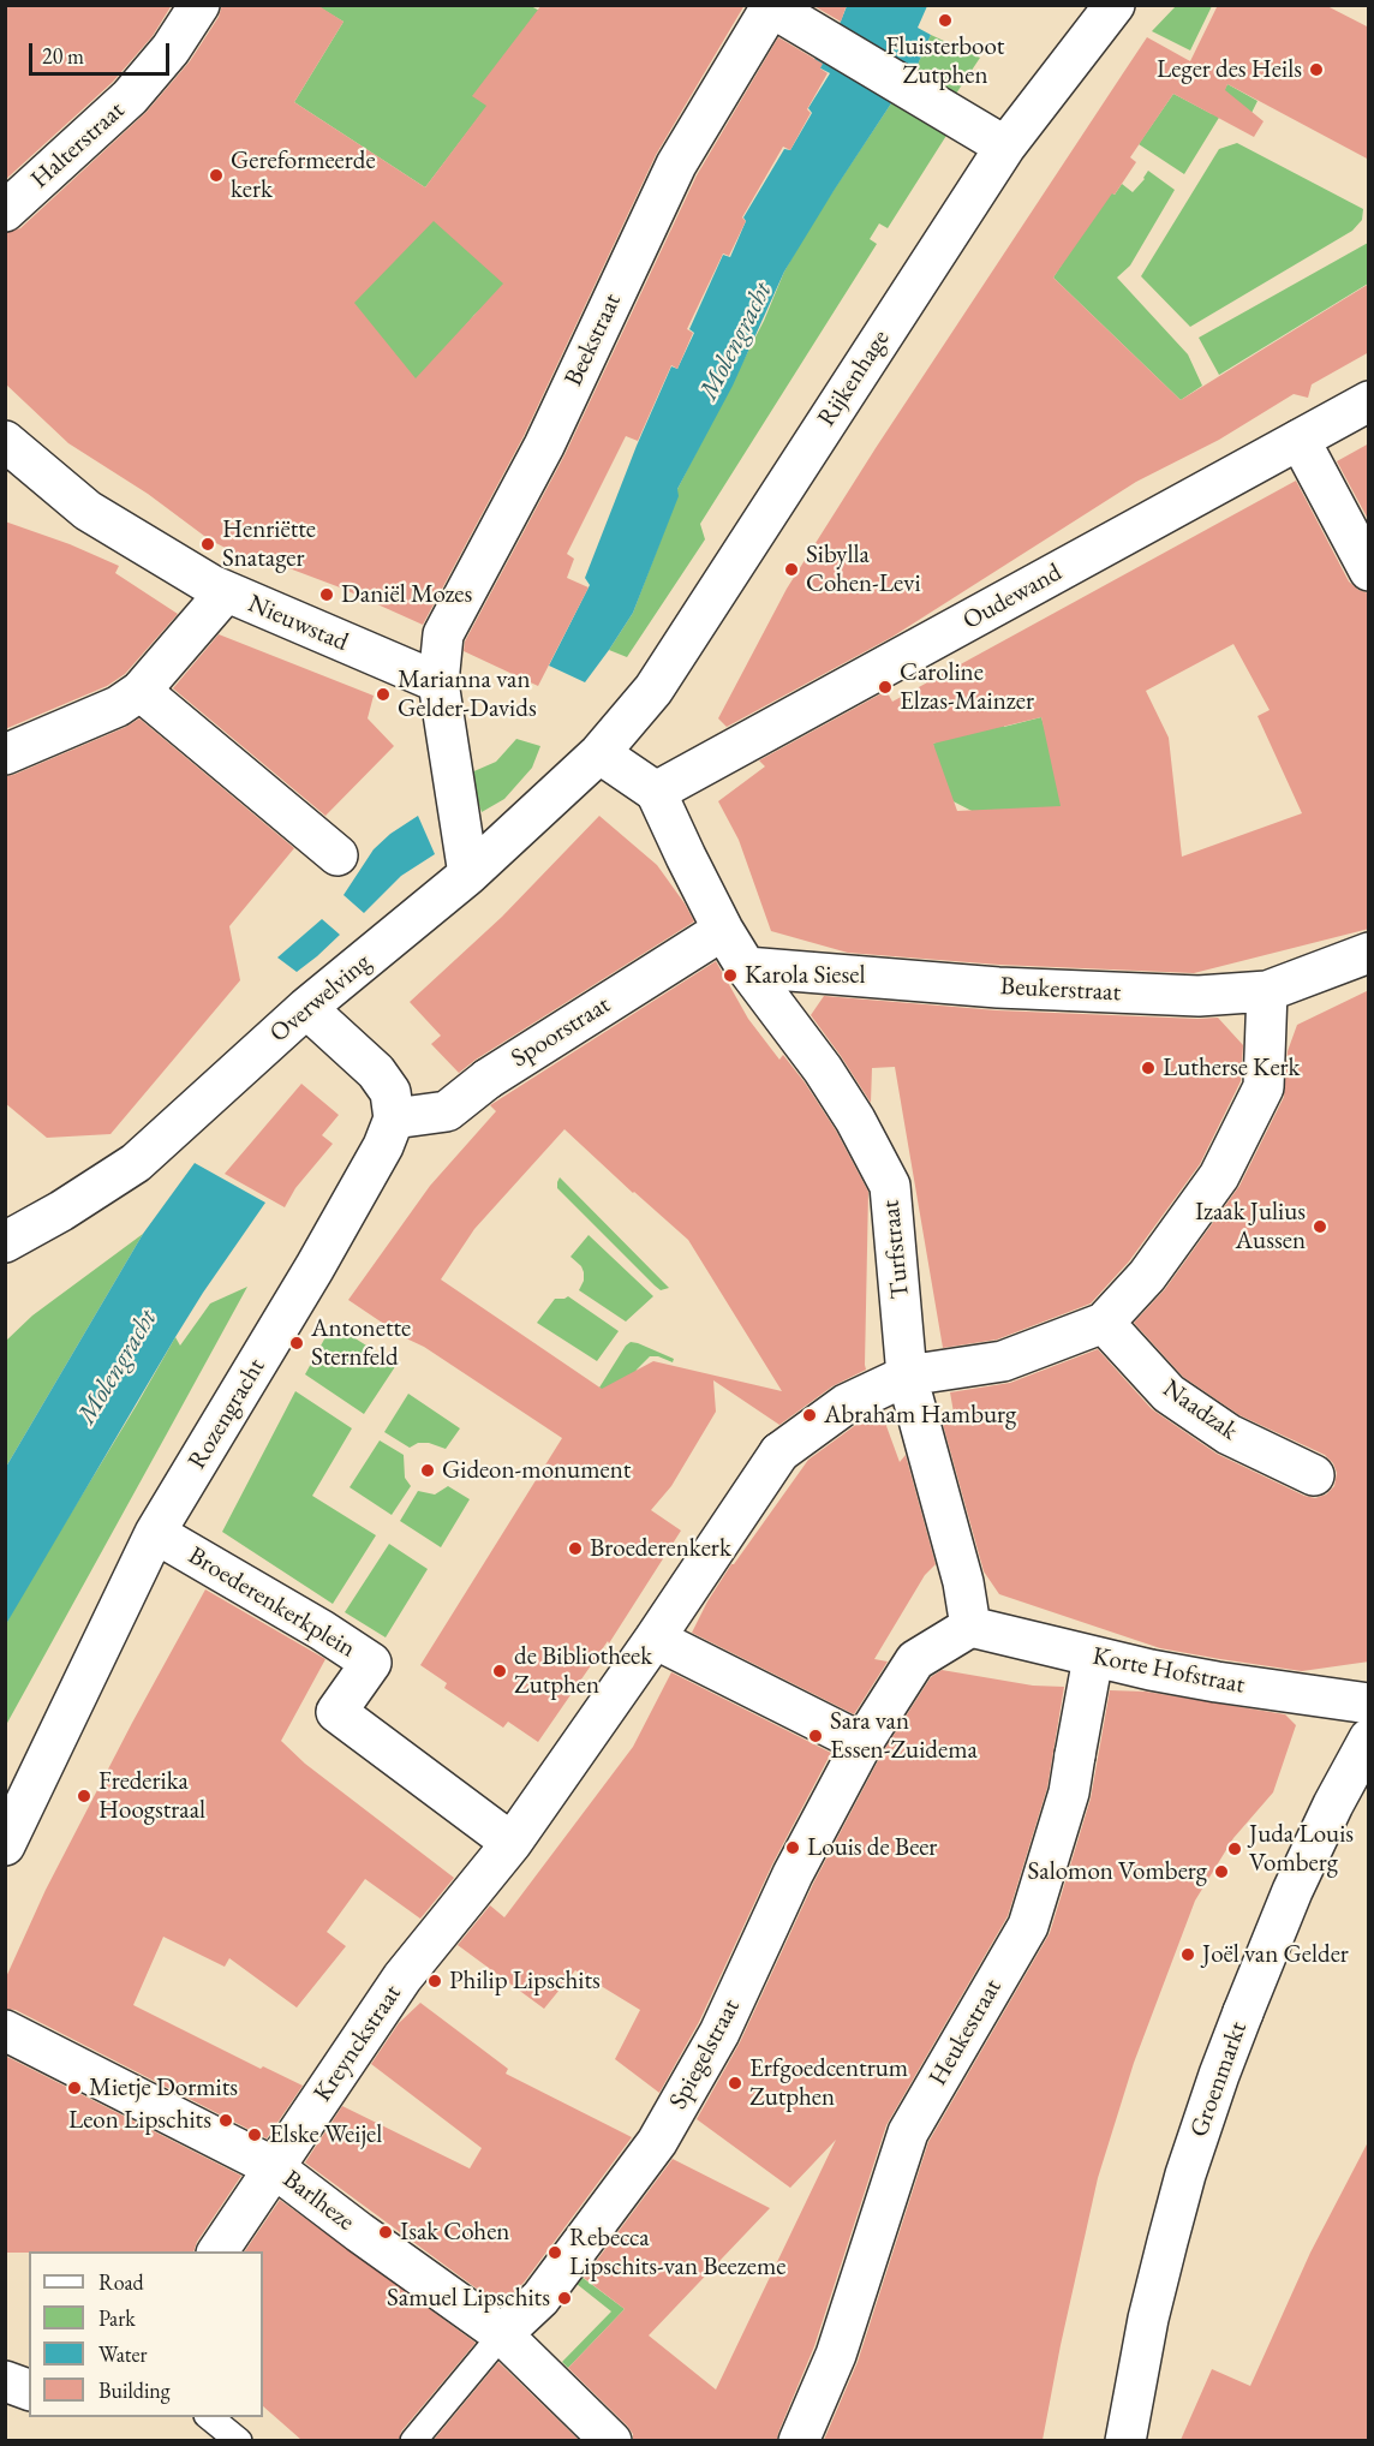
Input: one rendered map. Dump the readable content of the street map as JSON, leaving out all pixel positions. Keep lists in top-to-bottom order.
{
  "streets": {
    "street": [
      "Halterstraat",
      "Beekstraat",
      "Rijkenhage",
      "Oudewand",
      "Nieuwstad",
      "Beukerstraat",
      "Overwelving",
      "Spoorstraat",
      "Turfstraat",
      "Naadzak",
      "Rozengracht",
      "Broederenkerkplein",
      "Korte Hofstraat",
      "Heukestraat",
      "Kreynckstraat",
      "Spiegelstraat",
      "Groenmarkt",
      "Barlheze"
    ]
  },
  "crossings": [
    ["Beekstraat", "Nieuwstad"],
    ["Rijkenhage", "Overwelving"],
    ["Oudewand", "Turfstraat"],
    ["Beukerstraat", "Turfstraat"],
    ["Spoorstraat", "Turfstraat"],
    ["Spoorstraat", "Rozengracht"],
    ["Turfstraat", "Korte Hofstraat"],
    ["Turfstraat", "Kreynckstraat"],
    ["Naadzak", "Kreynckstraat"],
    ["Rozengracht", "Broederenkerkplein"],
    ["Broederenkerkplein", "Kreynckstraat"],
    ["Korte Hofstraat", "Heukestraat"],
    ["Kreynckstraat", "Barlheze"],
    ["Spiegelstraat", "Barlheze"]
  ],
  "water": ["Molengracht"],
  "places": [
    "Fluisterboot Zutphen",
    "Leger des Heils",
    "Gereformeerde kerk",
    "Henriëtte Snatager",
    "Sibylla Cohen-Levi",
    "Daniël Mozes",
    "Caroline Elzas-Mainzer",
    "Marianna van Gelder-Davids",
    "Karola Siesel",
    "Lutherse Kerk",
    "Izaak Julius Aussen",
    "Antonette Sternfeld",
    "Abraham Hamburg",
    "Gideon-monument",
    "Broederenkerk",
    "de Bibliotheek Zutphen",
    "Sara van Essen-Zuidema",
    "Frederika Hoogstraal",
    "Louis de Beer",
    "Juda Louis Vomberg",
    "Salomon Vomberg",
    "Joël van Gelder",
    "Philip Lipschits",
    "Erfgoedcentrum Zutphen",
    "Mietje Dormits",
    "Leon Lipschits",
    "Elske Weijel",
    "Isak Cohen",
    "Rebecca Lipschits-van Beezeme",
    "Samuel Lipschits"
  ],
  "legend": [
    "Road",
    "Park",
    "Water",
    "Building"
  ],
  "scale_bar": "20 m"
}
